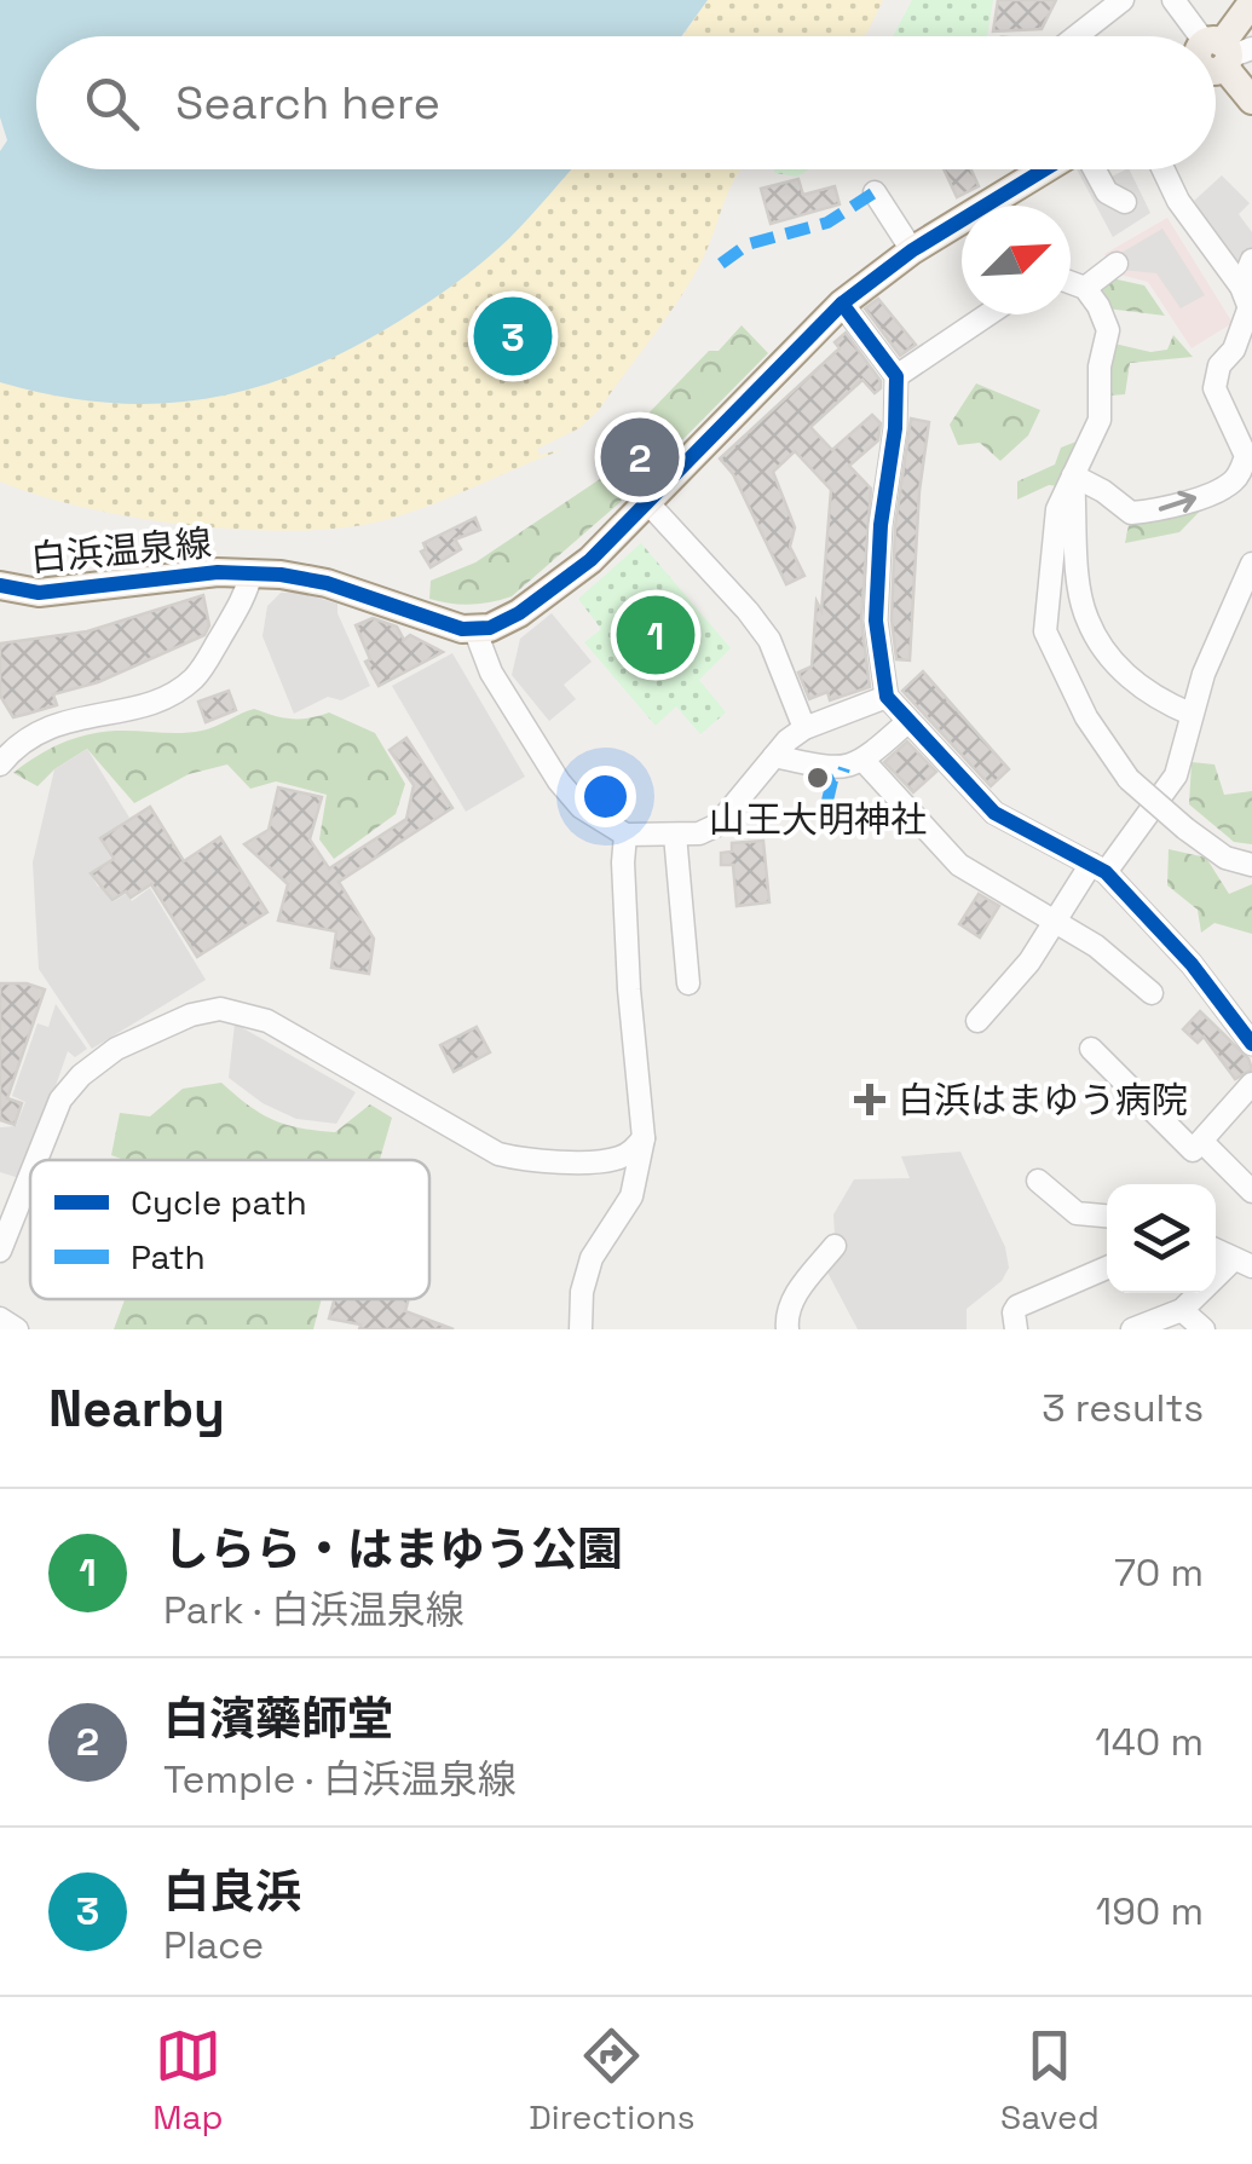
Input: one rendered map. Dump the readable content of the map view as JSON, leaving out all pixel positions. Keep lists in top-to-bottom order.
{
  "streets": {
    "main road": ["白浜温泉線"]
  },
  "places": {
    "other": ["山王大明神社"],
    "health": ["白浜はまゆう病院"]
  },
  "legend": ["Cycle path", "Path"],
  "north": "top right",
  "page": {
    "search": "Search here",
    "pins": ["3", "2", "1"],
    "heading": ["Nearby", "3 results"],
    "list": [
      {
        "mark": "1",
        "name": "しらら・はまゆう公園",
        "note": "Park · 白浜温泉線",
        "value": "70 m"
      },
      {
        "mark": "2",
        "name": "白濱藥師堂",
        "note": "Temple · 白浜温泉線",
        "value": "140 m"
      },
      {
        "mark": "3",
        "name": "白良浜",
        "note": "Place",
        "value": "190 m"
      }
    ],
    "nav": ["Map", "Directions", "Saved"]
  }
}
